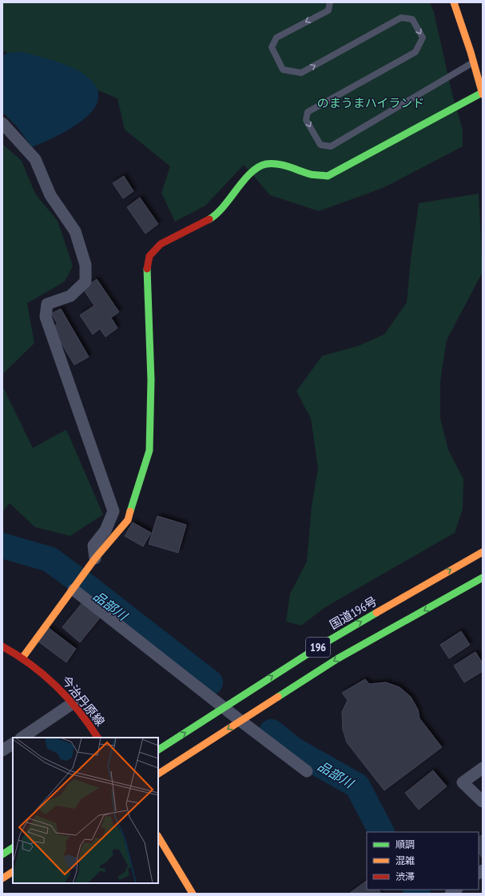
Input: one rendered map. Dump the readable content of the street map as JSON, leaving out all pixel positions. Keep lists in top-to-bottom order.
{
  "streets": {
    "main road": ["国道196号", "196", "今治丹原線"]
  },
  "water": ["品部川"],
  "parks": ["のまうまハイランド"],
  "legend": ["順調", "混雑", "渋滞"]
}
